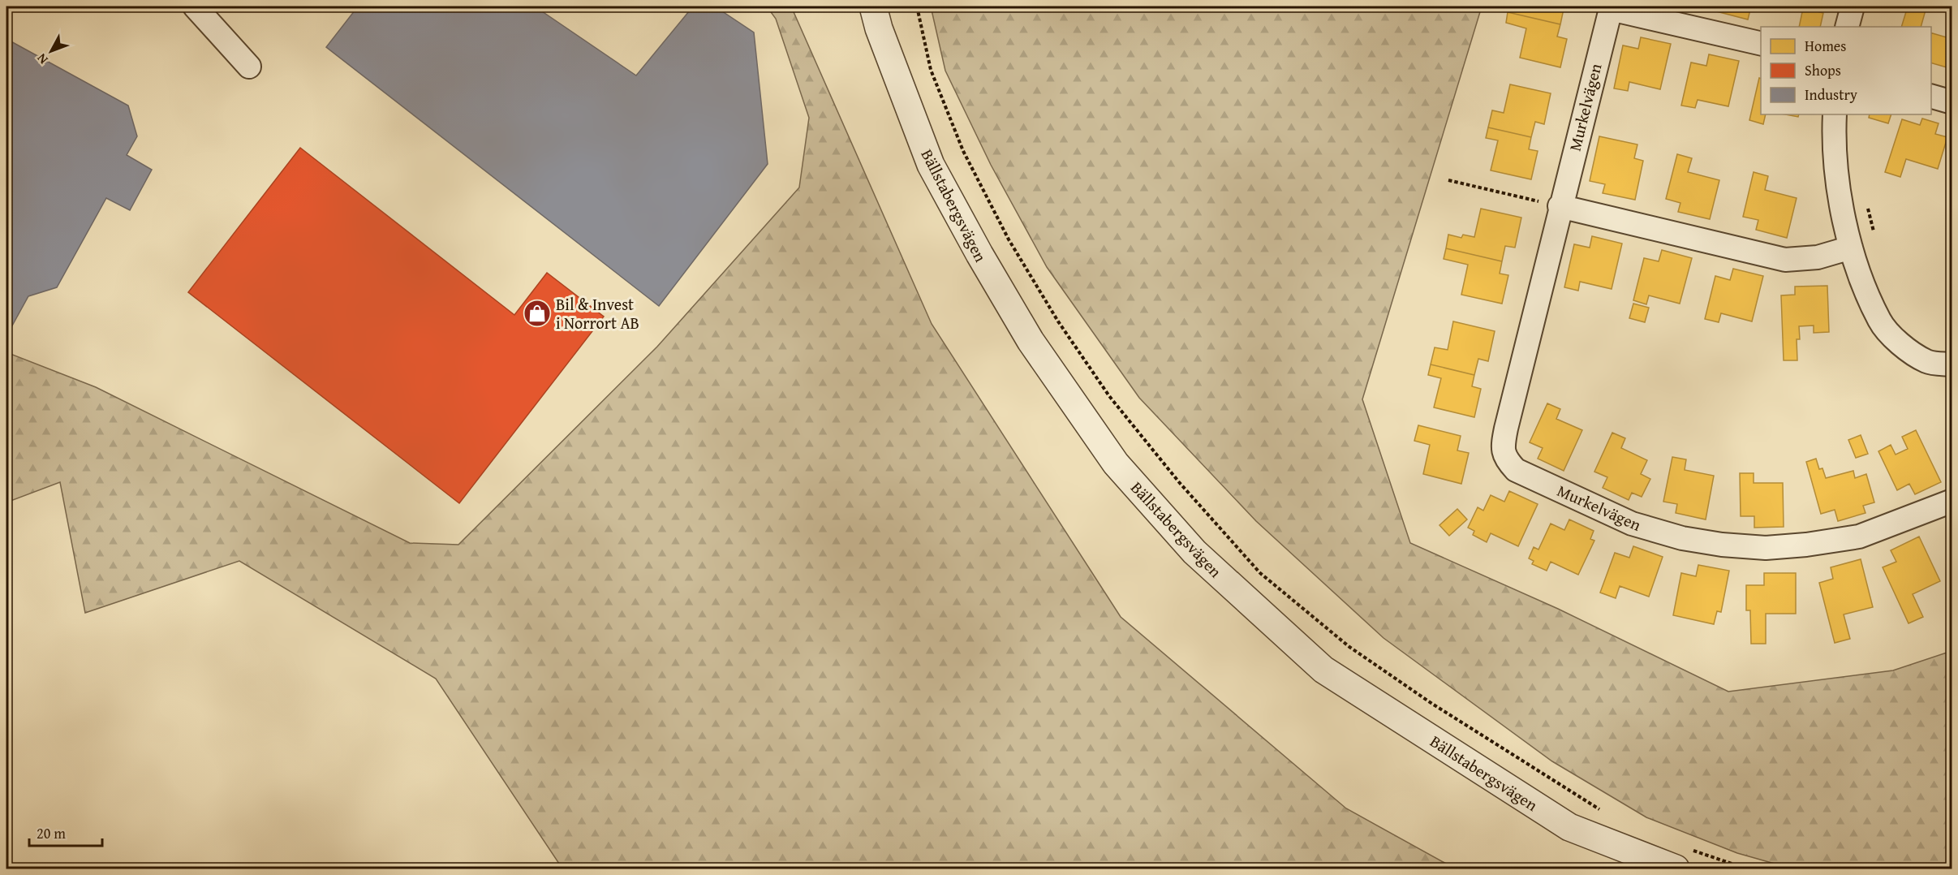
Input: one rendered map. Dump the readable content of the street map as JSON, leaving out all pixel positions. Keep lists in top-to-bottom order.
{
  "streets": {
    "street": ["Murkelvägen", "Bällstabergsvägen"]
  },
  "places": {
    "shop": ["Bil & Invest i Norrort AB"]
  },
  "legend": ["Homes", "Shops", "Industry"],
  "scale_bar": "20 m",
  "north": "bottom left"
}
